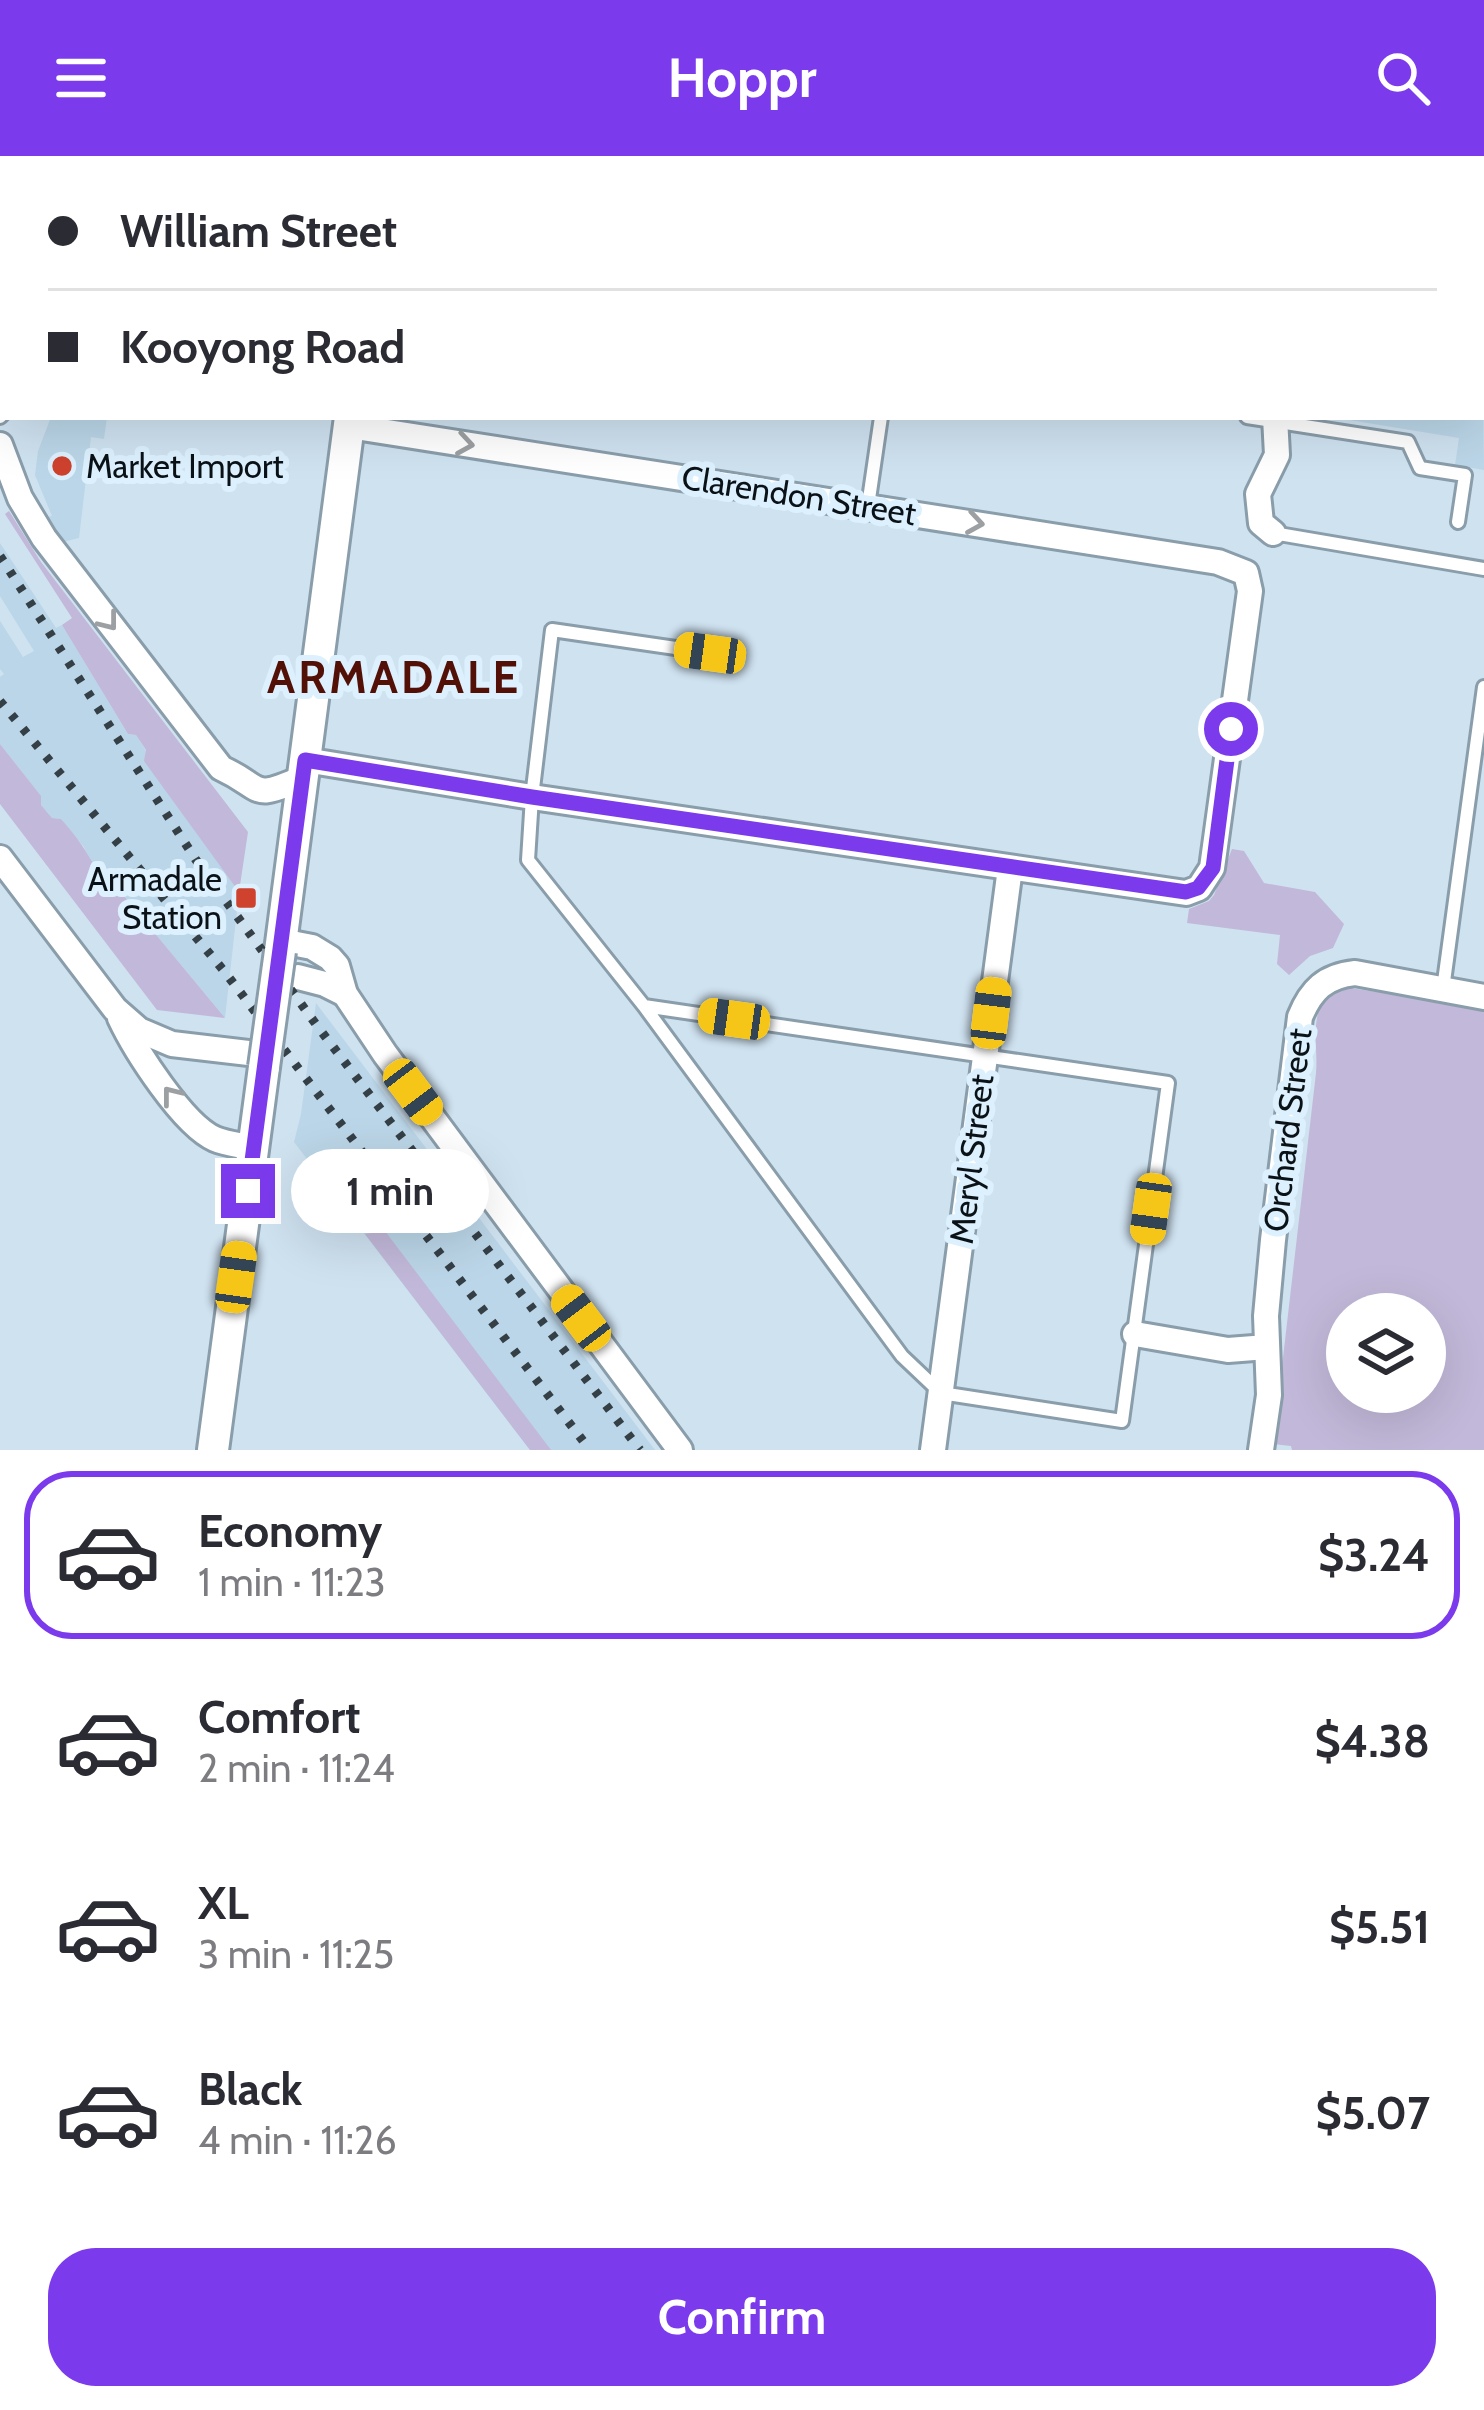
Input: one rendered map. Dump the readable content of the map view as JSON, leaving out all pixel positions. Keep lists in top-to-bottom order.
{
  "streets": {
    "street": ["Clarendon Street", "Orchard Street", "Meryl Street"]
  },
  "crossings": [
    ["Clarendon Street", "Meryl Street"]
  ],
  "districts": ["ARMADALE"],
  "places": {
    "other": ["Market Import"],
    "transit": ["Armadale Station"]
  },
  "page": {
    "header": "Hoppr",
    "banner": ["William Street", "Kooyong Road"],
    "bubble": "1 min",
    "list": [
      {
        "name": "Economy",
        "note": "1 min · 11:23",
        "value": "$3.24"
      },
      {
        "name": "Comfort",
        "note": "2 min · 11:24",
        "value": "$4.38"
      },
      {
        "name": "XL",
        "note": "3 min · 11:25",
        "value": "$5.51"
      },
      {
        "name": "Black",
        "note": "4 min · 11:26",
        "value": "$5.07"
      }
    ],
    "buttons": "Confirm"
  }
}
